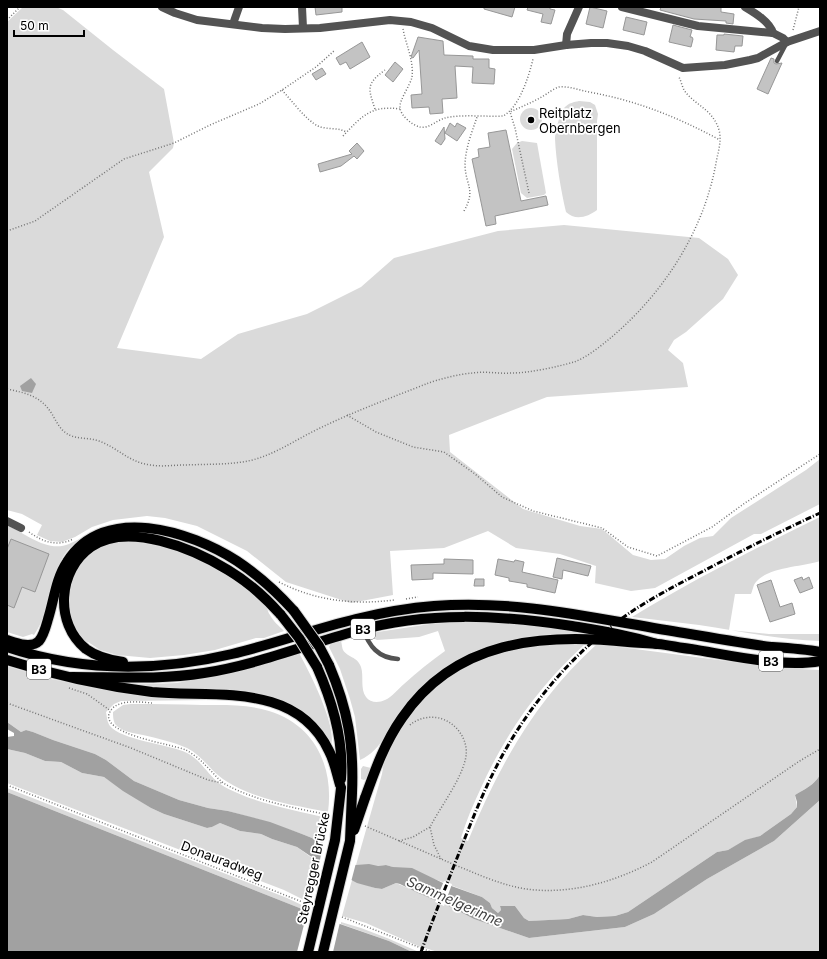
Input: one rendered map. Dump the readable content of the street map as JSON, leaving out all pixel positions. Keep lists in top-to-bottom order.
{
  "streets": {
    "main road": ["B3", "Steyregger Brücke"],
    "path": ["Donauradweg"]
  },
  "crossings": [
    ["B3", "Steyregger Brücke"]
  ],
  "water": ["Sammelgerinne"],
  "places": ["Reitplatz Obernbergen"],
  "scale_bar": "50 m"
}
